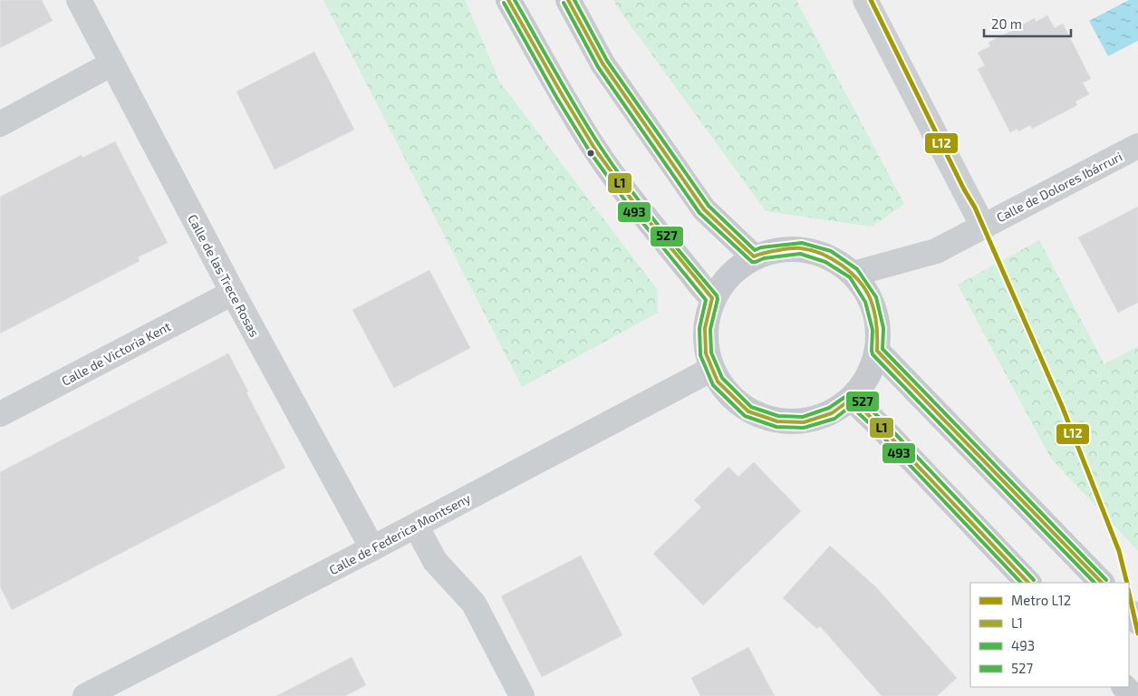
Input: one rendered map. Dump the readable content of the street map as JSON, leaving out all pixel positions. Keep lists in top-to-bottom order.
{
  "streets": {
    "street": [
      "Calle de Dolores Ibárruri",
      "Calle de las Trece Rosas",
      "Calle de Victoria Kent",
      "Calle de Federica Montseny"
    ]
  },
  "crossings": [
    ["Calle de las Trece Rosas", "Calle de Victoria Kent"],
    ["Calle de las Trece Rosas", "Calle de Federica Montseny"]
  ],
  "lines": [
    "metro line L12",
    "transit line L1",
    "transit line 527",
    "transit line 493"
  ],
  "legend": [
    "Metro L12",
    "L1",
    "493",
    "527"
  ],
  "scale_bar": "20 m"
}
